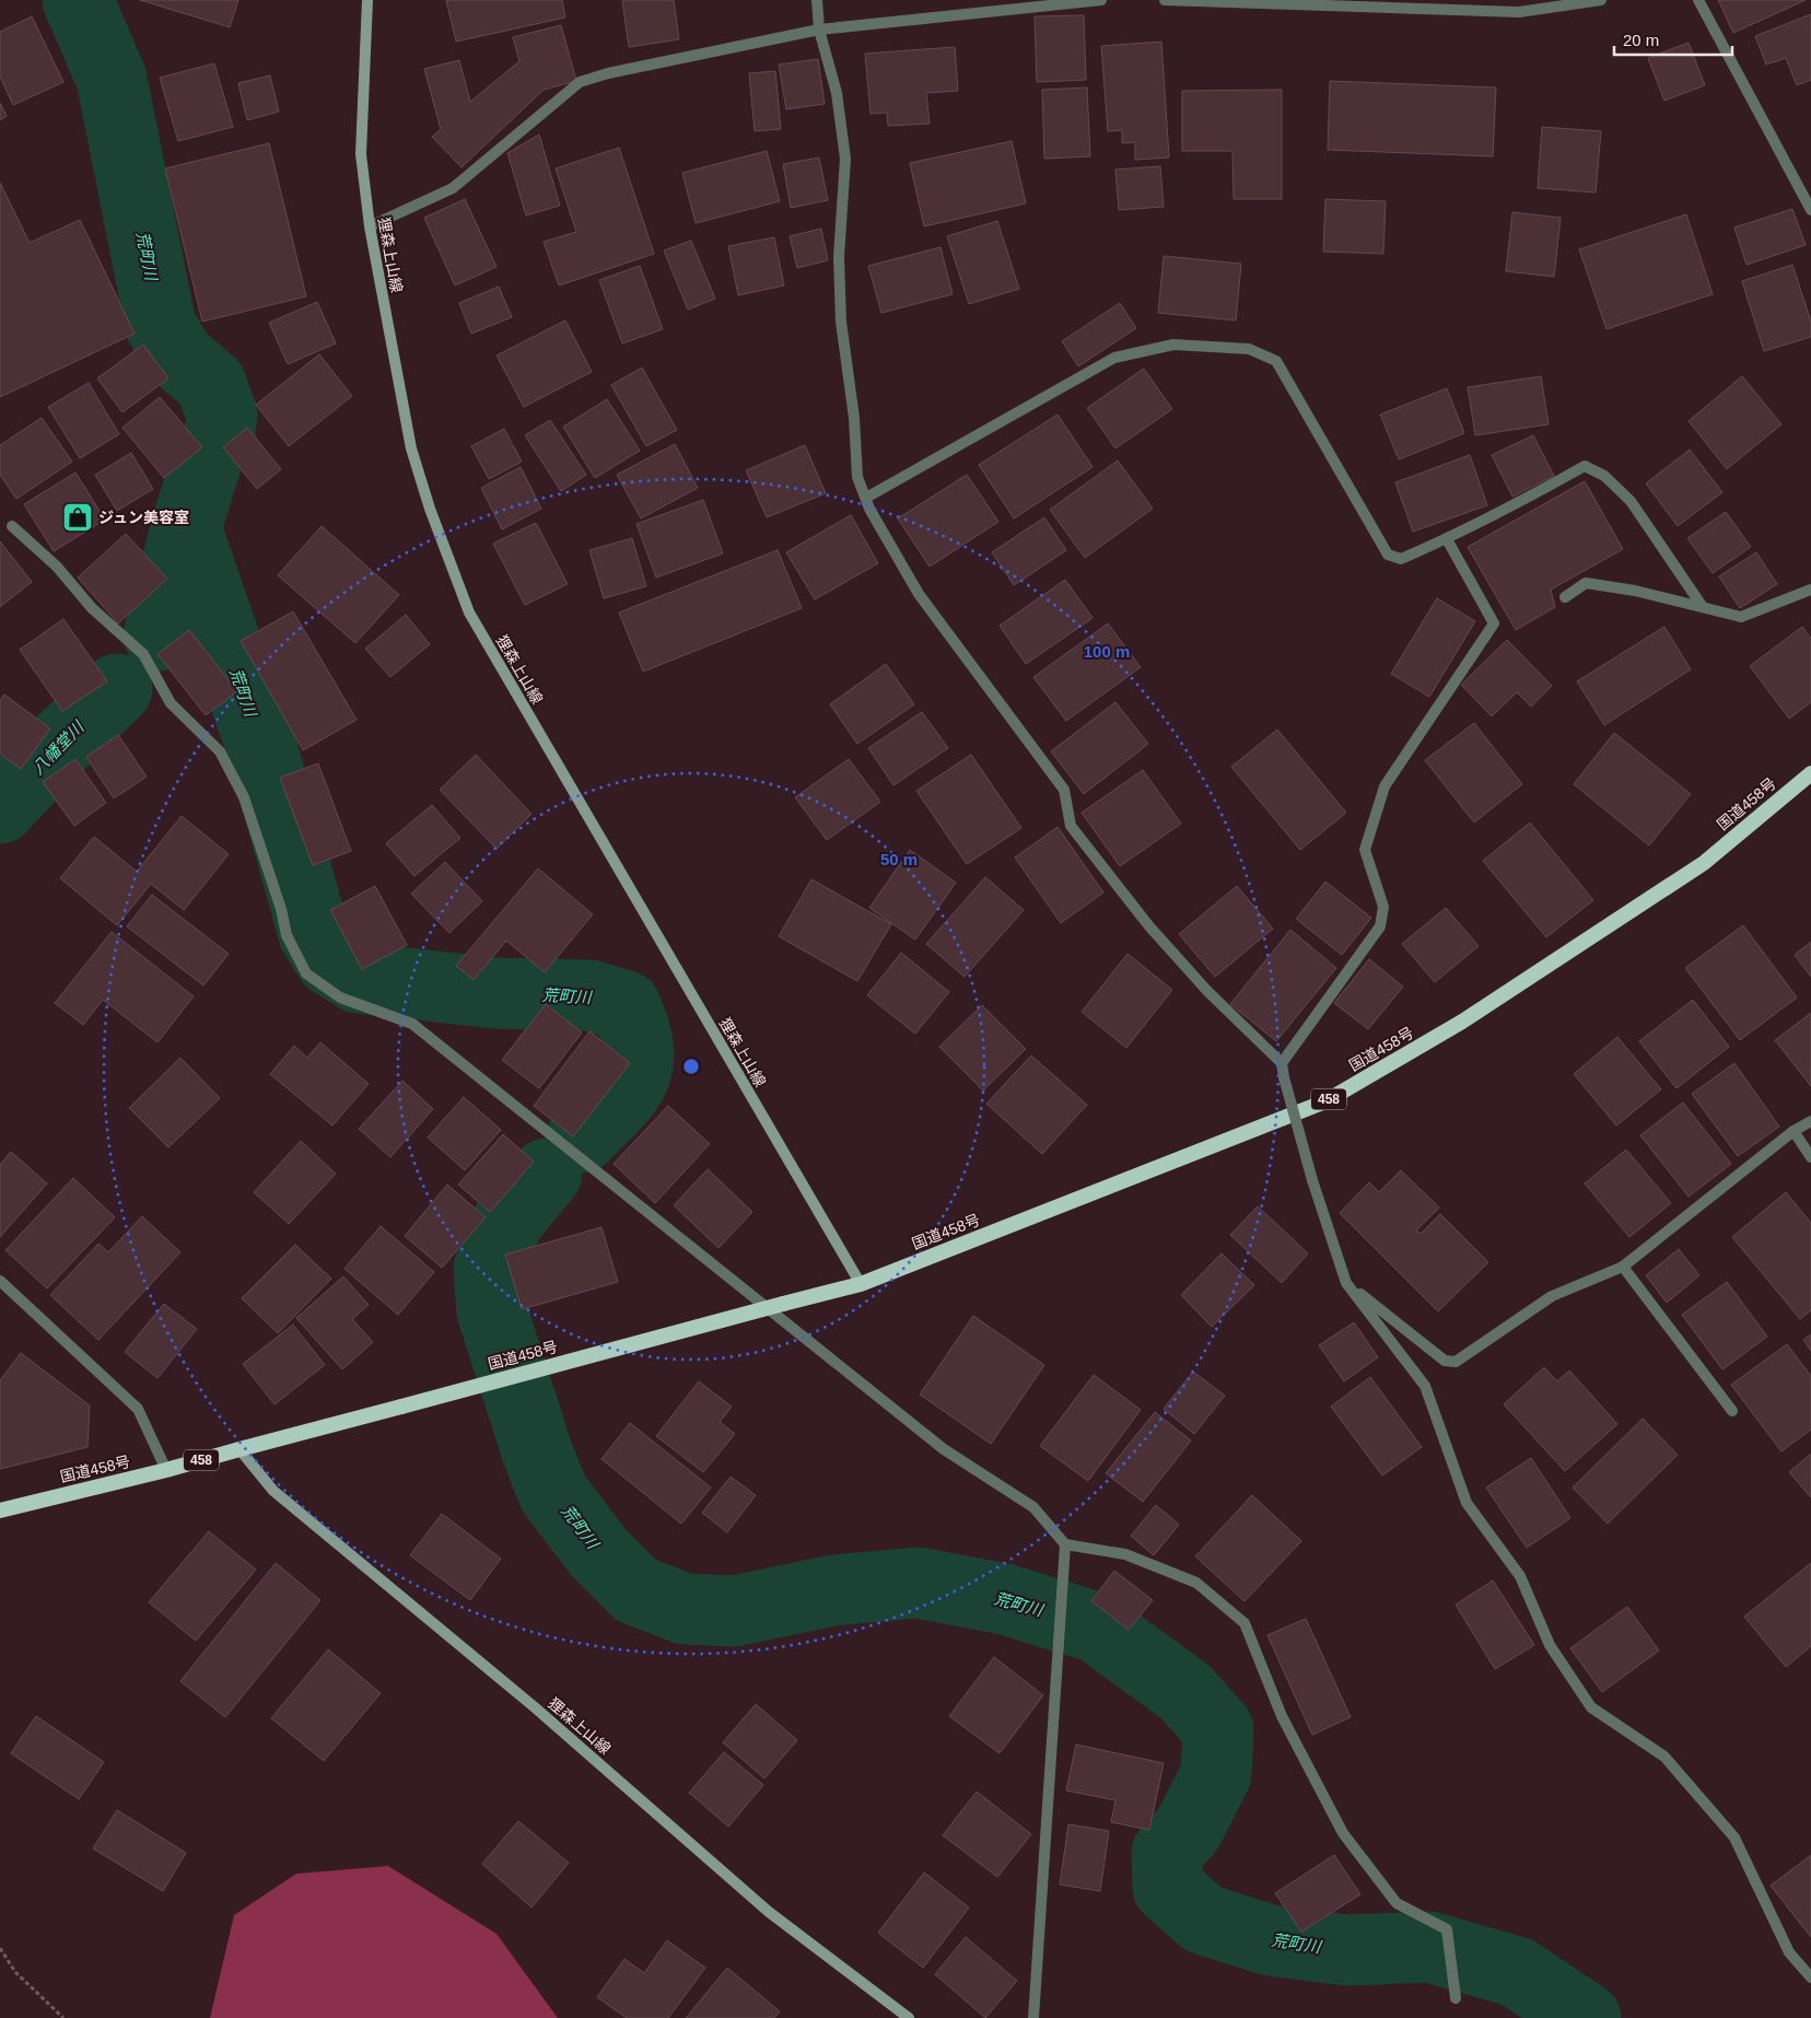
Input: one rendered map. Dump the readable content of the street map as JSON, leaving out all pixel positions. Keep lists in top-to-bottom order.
{
  "streets": {
    "highway": ["国道458号", "458"],
    "main road": ["狸森上山線"]
  },
  "crossings": [
    ["狸森上山線", "国道458号"]
  ],
  "water": ["荒町川", "八幡堂川"],
  "places": {
    "shop": ["ジュン美容室"]
  },
  "scale_bar": "20 m",
  "rings": ["100 m", "50 m"]
}
